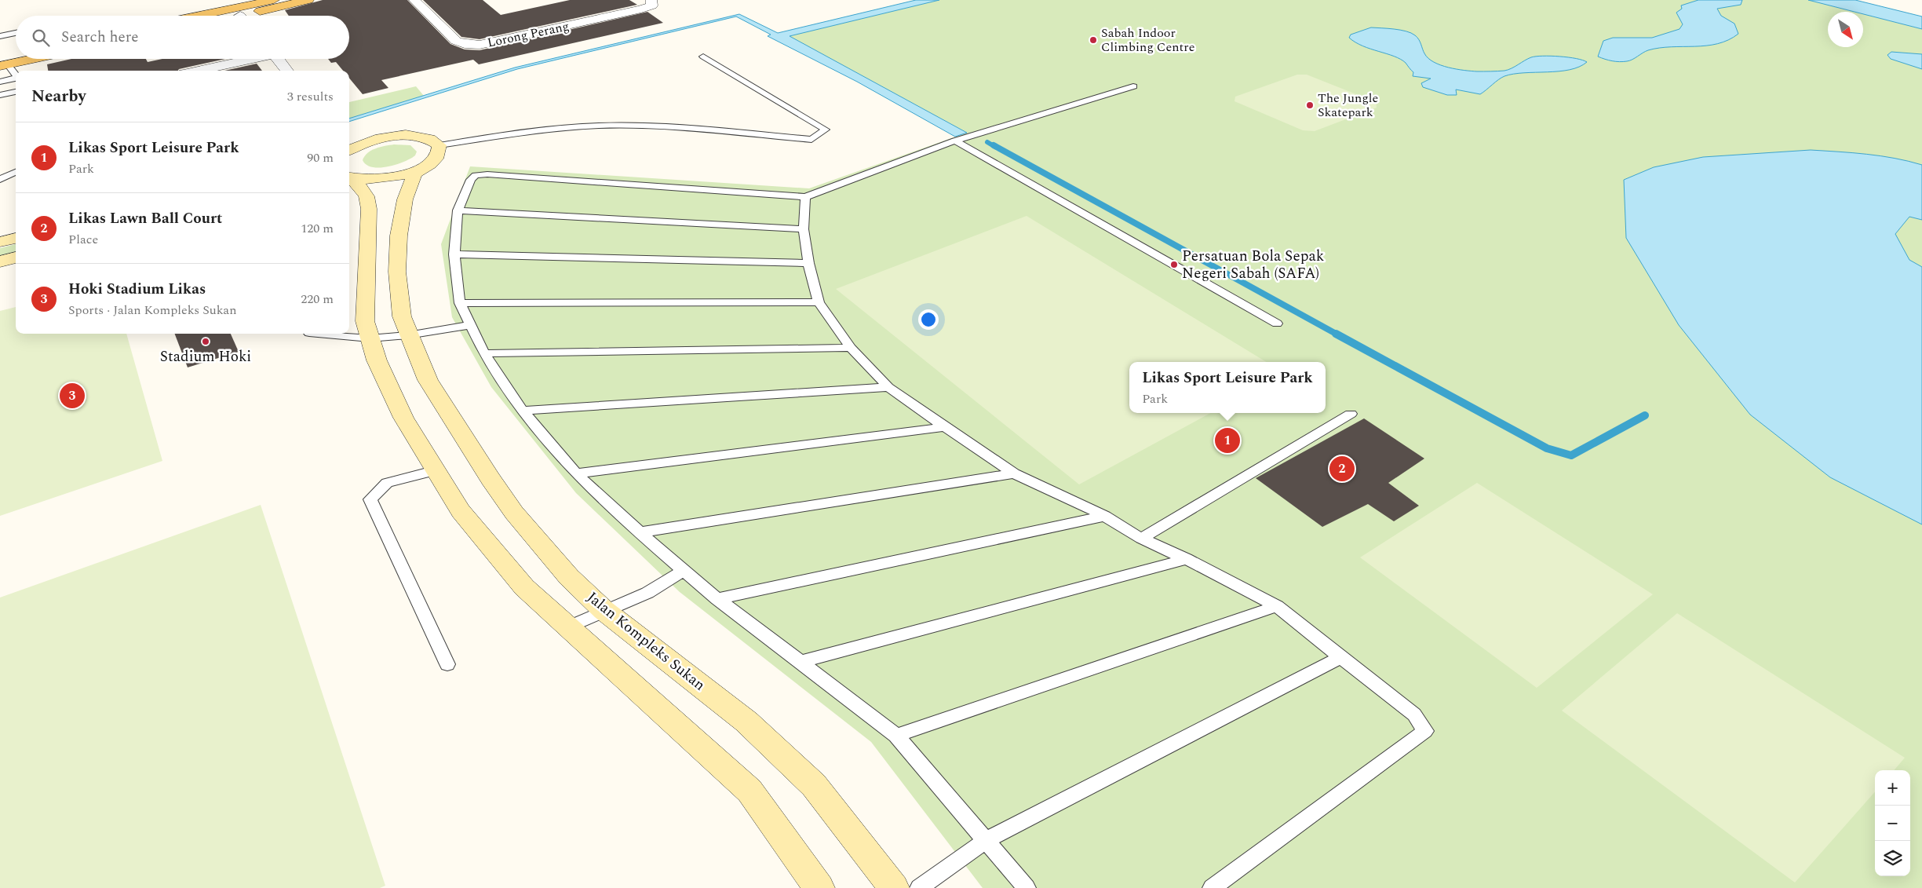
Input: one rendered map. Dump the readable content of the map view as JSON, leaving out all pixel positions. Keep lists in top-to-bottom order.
{
  "streets": {
    "main road": ["Jalan Kompleks Sukan"],
    "street": ["Lorong Perang"]
  },
  "places": [
    "Sabah Indoor Climbing Centre",
    "The Jungle Skatepark",
    "Persatuan Bola Sepak Negeri Sabah (SAFA)",
    "Stadium Hoki"
  ],
  "north": "bottom right",
  "page": {
    "search": "Search here",
    "heading": ["Nearby", "3 results"],
    "list": [
      {
        "mark": "1",
        "name": "Likas Sport Leisure Park",
        "note": "Park",
        "value": "90 m"
      },
      {
        "mark": "2",
        "name": "Likas Lawn Ball Court",
        "note": "Place",
        "value": "120 m"
      },
      {
        "mark": "3",
        "name": "Hoki Stadium Likas",
        "note": "Sports · Jalan Kompleks Sukan",
        "value": "220 m"
      }
    ],
    "popup": ["Likas Sport Leisure Park", "Park"],
    "pins": ["3", "1", "2"],
    "map_buttons": ["+", "−"]
  }
}
